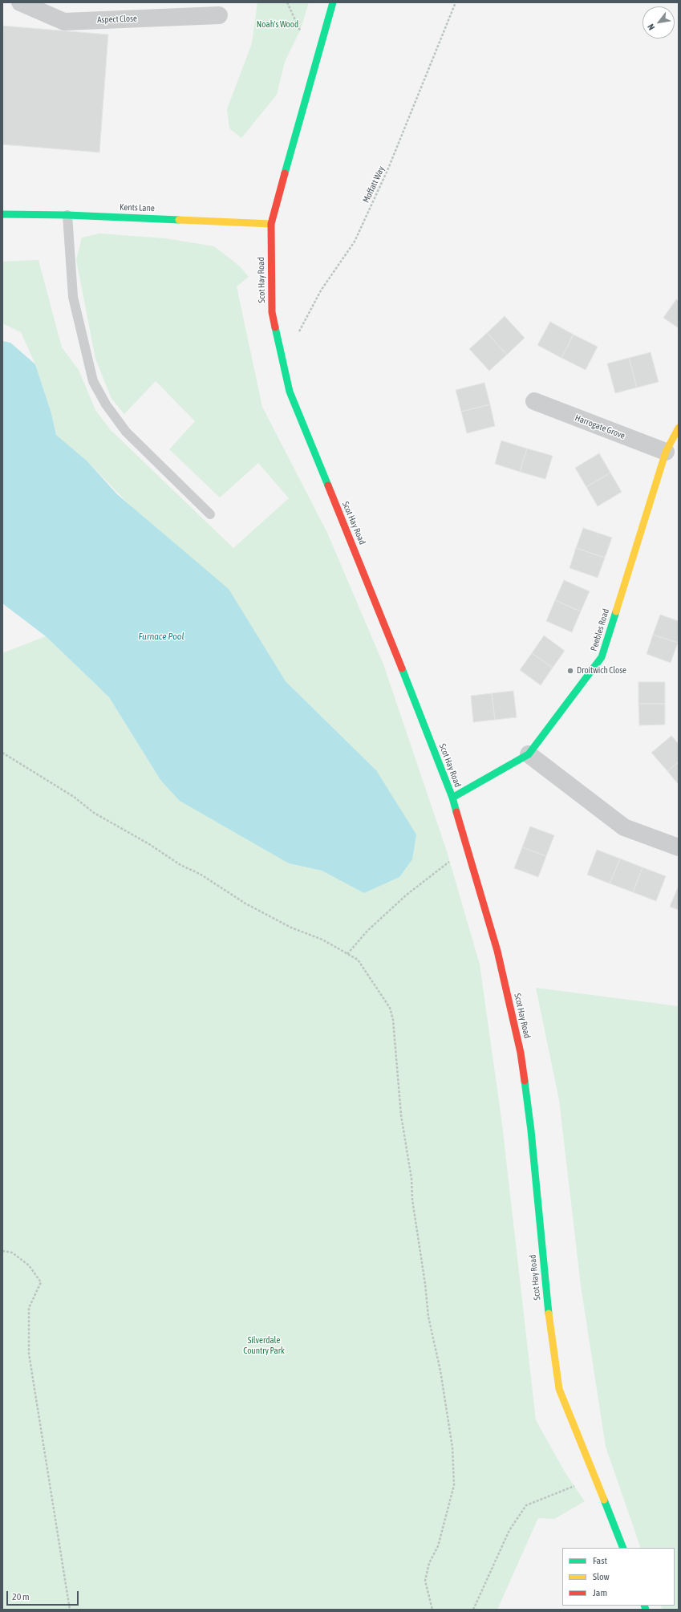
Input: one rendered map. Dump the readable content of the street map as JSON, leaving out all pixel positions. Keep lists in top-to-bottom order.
{
  "streets": {
    "street": [
      "Aspect Close",
      "Kents Lane",
      "Scot Hay Road",
      "Harrogate Grove",
      "Peebles Road"
    ],
    "path": ["Moffatt Way"]
  },
  "crossings": [
    ["Moffatt Way", "Scot Hay Road"],
    ["Kents Lane", "Scot Hay Road"],
    ["Scot Hay Road", "Peebles Road"],
    ["Harrogate Grove", "Peebles Road"]
  ],
  "water": ["Furnace Pool"],
  "parks": ["Noah's Wood", "Silverdale Country Park"],
  "places": ["Droitwich Close"],
  "legend": ["Fast", "Slow", "Jam"],
  "scale_bar": "20 m",
  "north": "bottom left"
}
